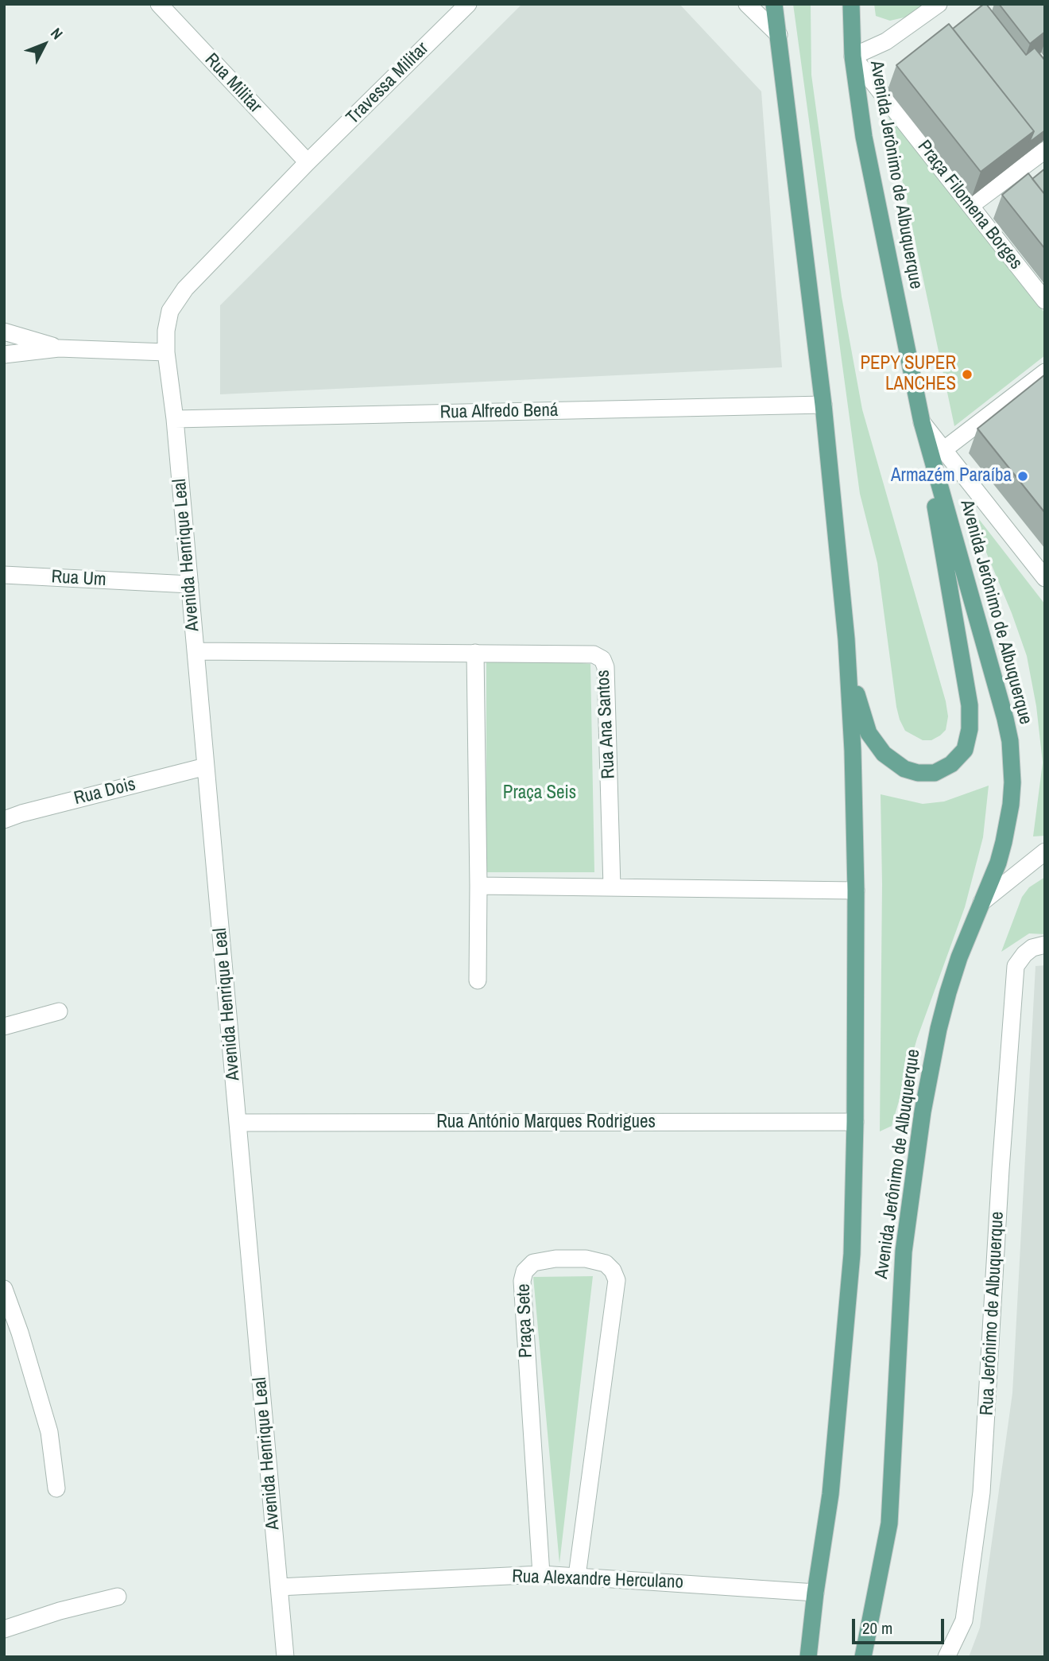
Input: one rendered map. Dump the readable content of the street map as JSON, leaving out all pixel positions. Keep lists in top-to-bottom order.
{
  "streets": {
    "main road": ["Avenida Jerônimo de Albuquerque"],
    "street": [
      "Rua Militar",
      "Travessa Militar",
      "Praça Filomena Borges",
      "Rua Alfredo Bená",
      "Avenida Henrique Leal",
      "Rua Um",
      "Rua Ana Santos",
      "Rua Dois",
      "Rua António Marques Rodrigues",
      "Rua Jerônimo de Albuquerque",
      "Praça Sete",
      "Rua Alexandre Herculano"
    ]
  },
  "crossings": [
    ["Rua Militar", "Travessa Militar"],
    ["Rua Militar", "Avenida Henrique Leal"],
    ["Travessa Militar", "Avenida Henrique Leal"],
    ["Avenida Jerônimo de Albuquerque", "Praça Filomena Borges"],
    ["Avenida Jerônimo de Albuquerque", "Rua Alfredo Bená"],
    ["Avenida Jerônimo de Albuquerque", "Rua António Marques Rodrigues"],
    ["Avenida Jerônimo de Albuquerque", "Rua Alexandre Herculano"],
    ["Rua Alfredo Bená", "Avenida Henrique Leal"],
    ["Avenida Henrique Leal", "Rua Um"],
    ["Avenida Henrique Leal", "Rua Ana Santos"],
    ["Avenida Henrique Leal", "Rua Dois"],
    ["Avenida Henrique Leal", "Rua António Marques Rodrigues"],
    ["Avenida Henrique Leal", "Rua Alexandre Herculano"],
    ["Praça Sete", "Rua Alexandre Herculano"]
  ],
  "parks": ["Praça Seis"],
  "places": ["PEPY SUPER LANCHES", "Armazém Paraíba"],
  "scale_bar": "20 m",
  "north": "top right"
}
